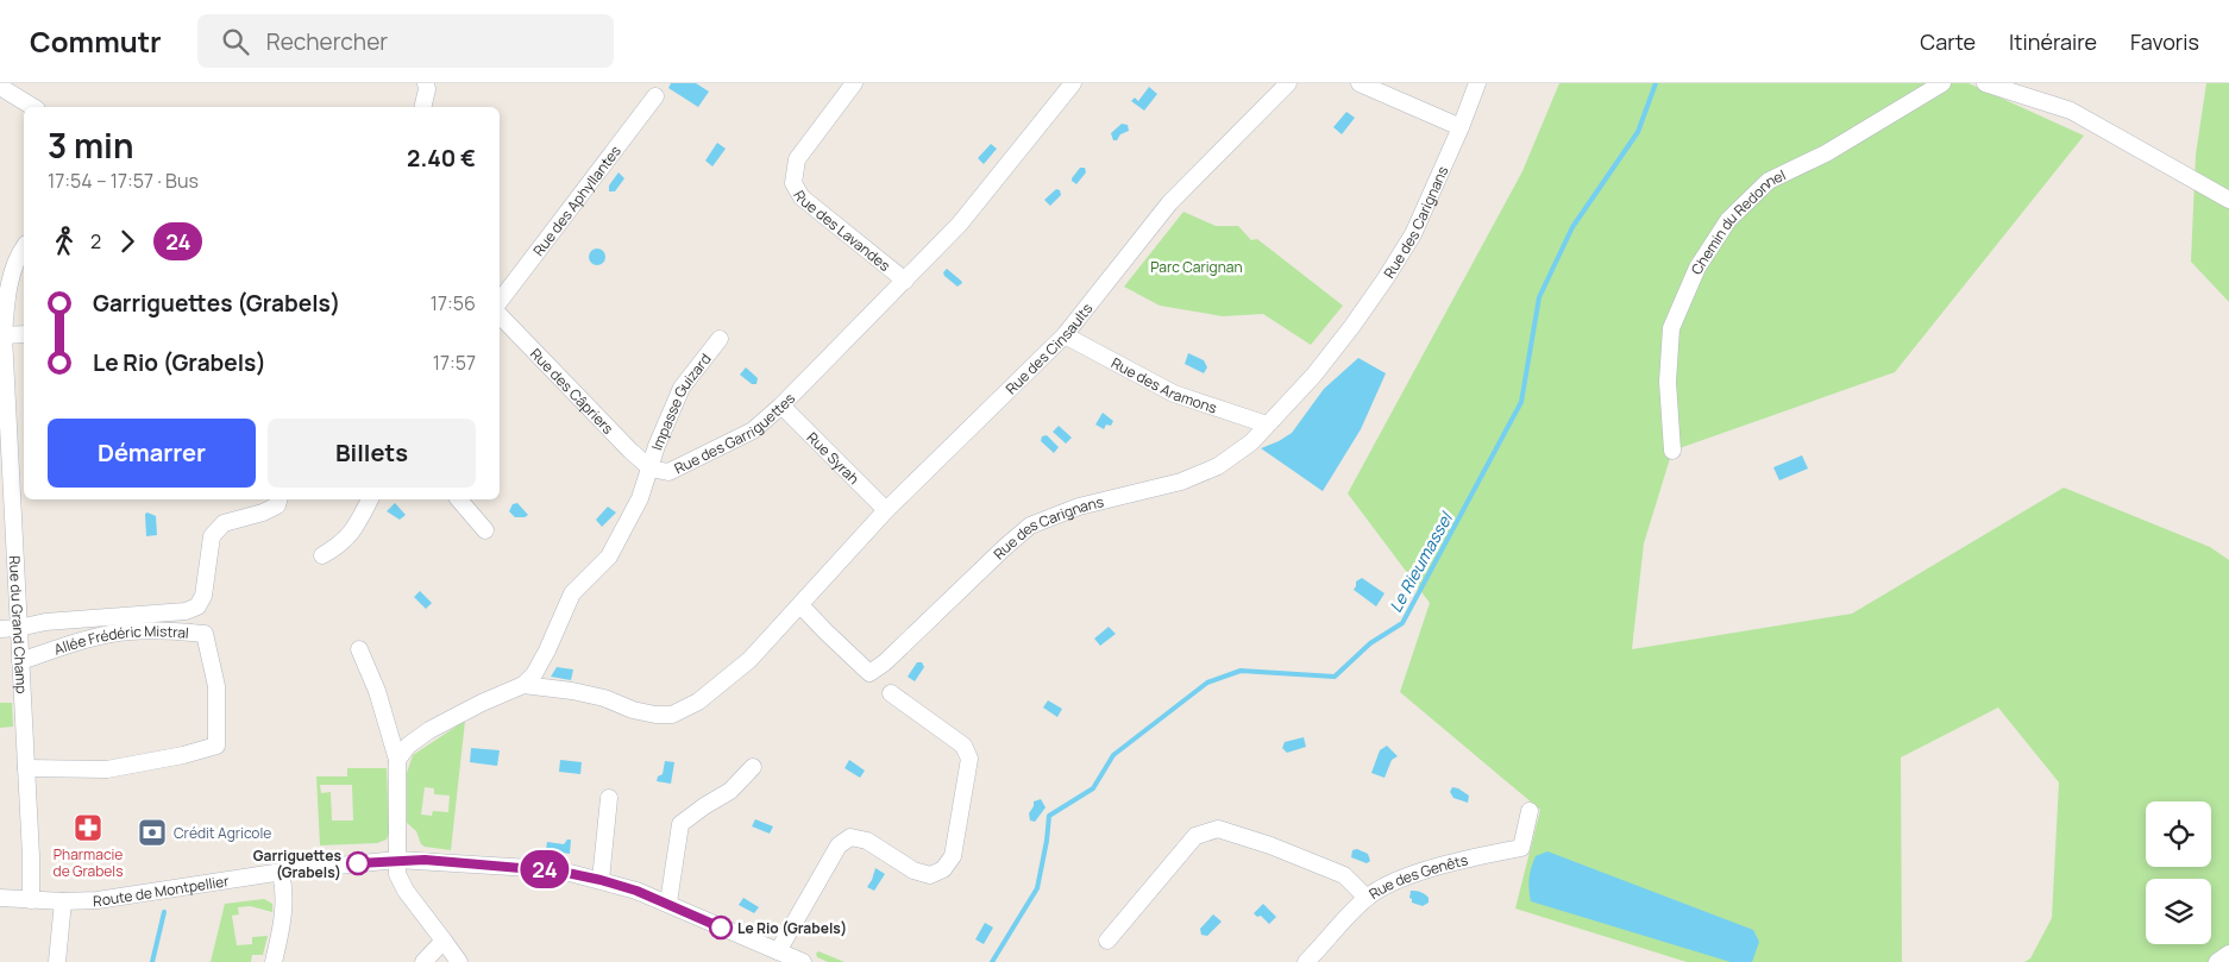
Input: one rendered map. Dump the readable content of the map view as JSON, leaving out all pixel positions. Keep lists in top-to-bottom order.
{
  "streets": {
    "street": [
      "Rue des Aphyllantes",
      "Rue des Carignans",
      "Chemin du Redonnel",
      "Rue des Lavandes",
      "Rue des Cinsaults",
      "Rue des Aramons",
      "Rue des Câpriers",
      "Impasse Guizard",
      "Rue des Garriguettes",
      "Rue Syrah",
      "Rue du Grand Champ",
      "Allée Frédéric Mistral",
      "Rue des Genêts",
      "Route de Montpellier"
    ]
  },
  "crossings": [
    ["Rue des Carignans", "Rue des Cinsaults"],
    ["Rue des Carignans", "Rue des Aramons"],
    ["Rue des Lavandes", "Rue des Garriguettes"],
    ["Rue des Cinsaults", "Rue des Aramons"],
    ["Rue des Cinsaults", "Rue Syrah"],
    ["Rue des Câpriers", "Impasse Guizard"],
    ["Rue des Câpriers", "Rue des Garriguettes"],
    ["Impasse Guizard", "Rue des Garriguettes"],
    ["Rue des Garriguettes", "Rue Syrah"],
    ["Rue du Grand Champ", "Allée Frédéric Mistral"],
    ["Rue du Grand Champ", "Route de Montpellier"]
  ],
  "water": ["Le Rieumassel"],
  "parks": ["Parc Carignan"],
  "places": {
    "pharmacy": ["Pharmacie de Grabels"],
    "bank": ["Crédit Agricole"],
    "other": ["Garriguettes (Grabels)", "Le Rio (Grabels)"]
  },
  "lines": ["bus line 24"],
  "page": {
    "header": "Commutr",
    "search": "Rechercher",
    "nav": ["Carte", "Itinéraire", "Favoris"],
    "on_map": "24",
    "heading": ["3 min", "17:54 – 17:57 · Bus", "2.40 €"],
    "legs": ["2", "24"],
    "list": [
      {
        "name": "Garriguettes (Grabels)",
        "value": "17:56"
      },
      {
        "name": "Le Rio (Grabels)",
        "value": "17:57"
      }
    ],
    "buttons": ["Démarrer", "Billets"]
  }
}
